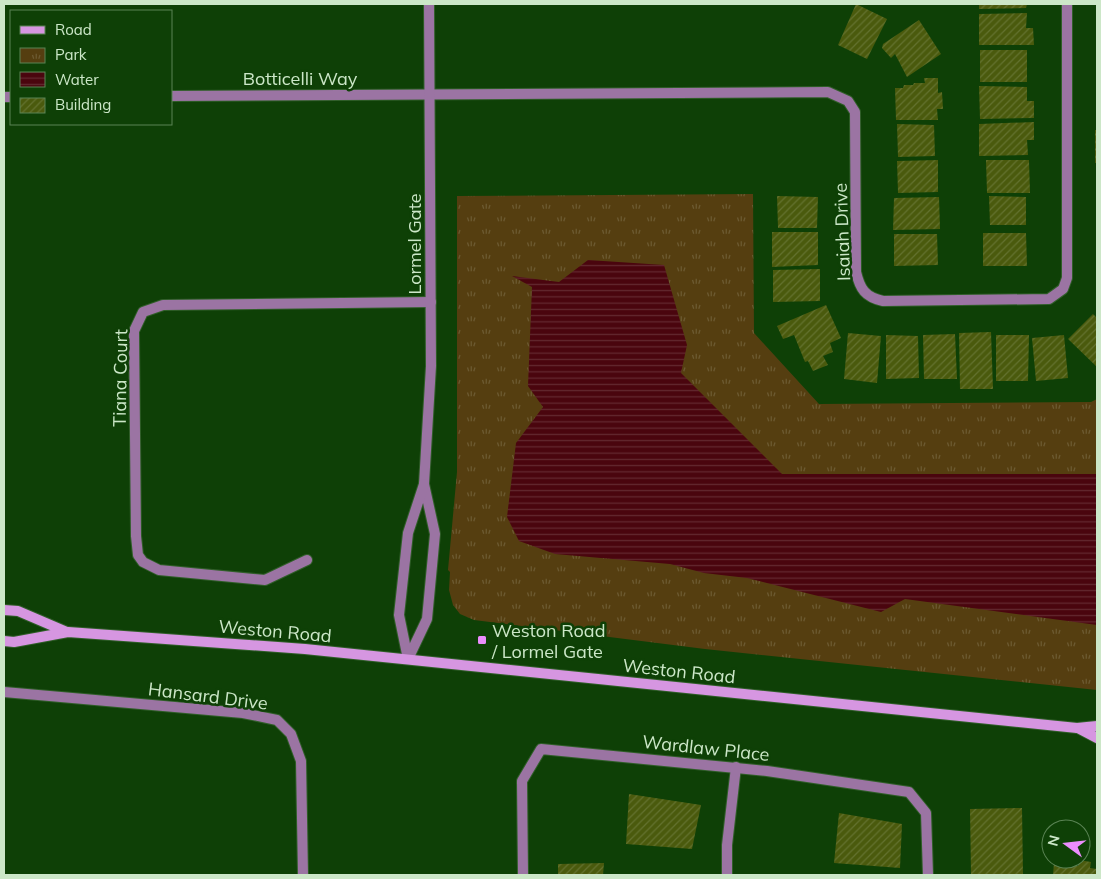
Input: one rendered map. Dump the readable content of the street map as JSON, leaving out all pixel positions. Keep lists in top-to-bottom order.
{
  "streets": {
    "main road": ["Weston Road"],
    "street": [
      "Botticelli Way",
      "Isaiah Drive",
      "Lormel Gate",
      "Tiana Court",
      "Hansard Drive",
      "Wardlaw Place"
    ]
  },
  "crossings": [
    ["Botticelli Way", "Isaiah Drive"],
    ["Botticelli Way", "Lormel Gate"],
    ["Isaiah Drive", "Lormel Gate"],
    ["Lormel Gate", "Tiana Court"],
    ["Lormel Gate", "Weston Road"]
  ],
  "places": {
    "transit": ["Weston Road / Lormel Gate"]
  },
  "legend": [
    "Road",
    "Park",
    "Water",
    "Building"
  ],
  "north": "left"
}
